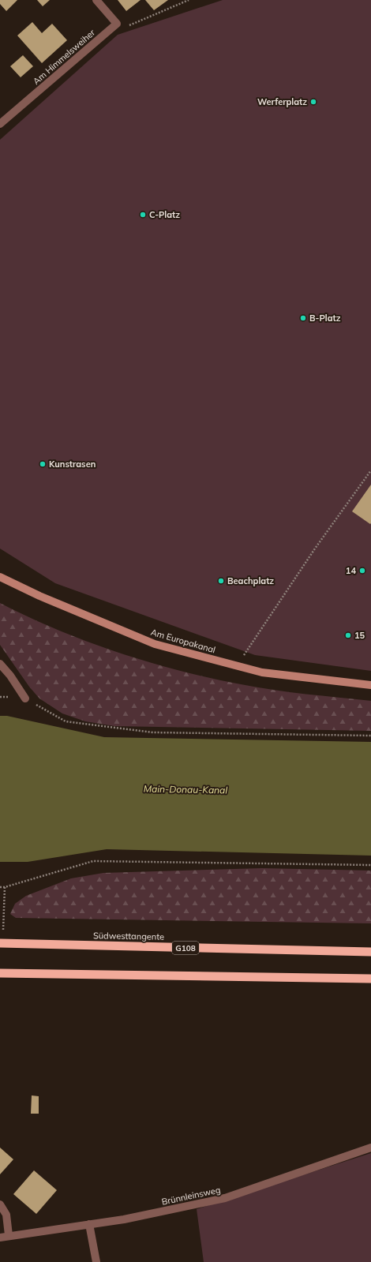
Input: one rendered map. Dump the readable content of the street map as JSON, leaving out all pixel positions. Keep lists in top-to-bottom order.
{
  "streets": {
    "highway": ["Südwesttangente", "G108"],
    "main road": ["Am Europakanal"],
    "street": ["Am Himmelsweiher", "Brünnleinsweg"]
  },
  "water": ["Main-Donau-Kanal"],
  "places": [
    "Werferplatz",
    "C-Platz",
    "B-Platz",
    "Kunstrasen",
    "14",
    "Beachplatz",
    "15"
  ]
}
